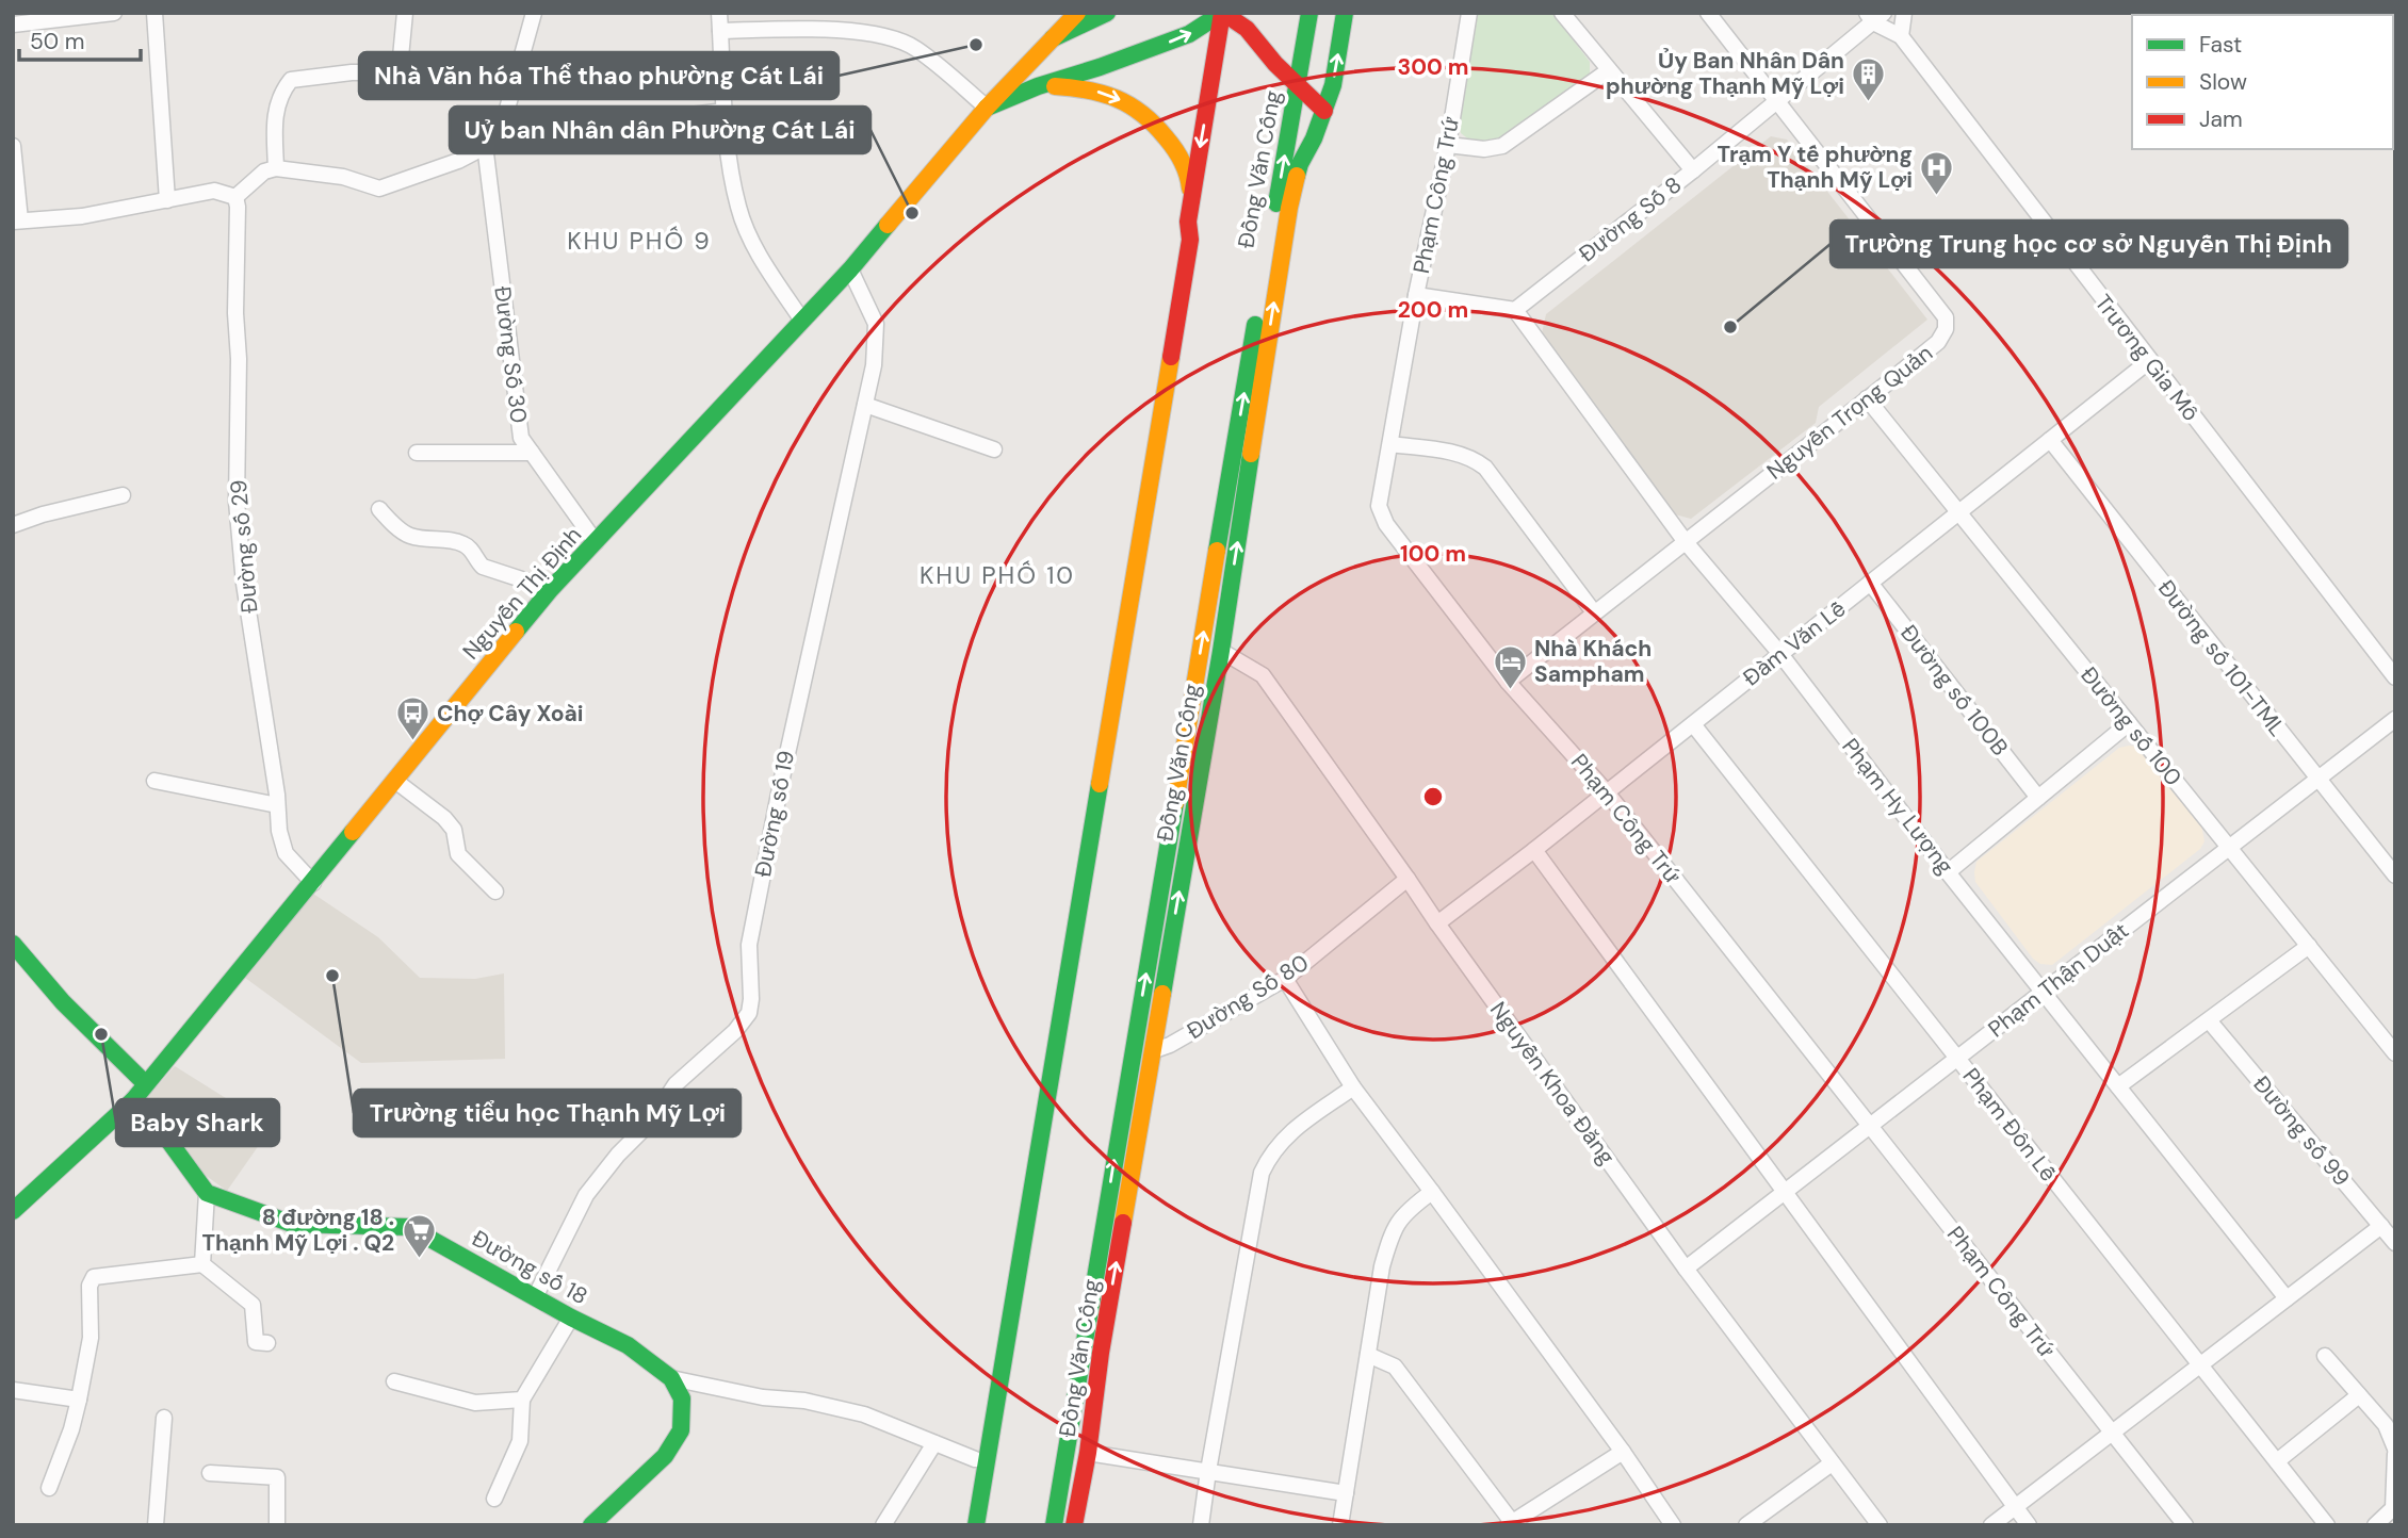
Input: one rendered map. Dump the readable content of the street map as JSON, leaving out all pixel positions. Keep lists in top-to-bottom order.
{
  "streets": {
    "main road": ["Đồng Văn Cống", "Nguyễn Thị Định", "Đường số 18"],
    "street": [
      "Phạm Công Trứ",
      "Đường Số 8",
      "Đường Số 30",
      "Trương Gia Mô",
      "Nguyễn Trọng Quản",
      "Đường số 29",
      "Đàm Văn Lễ",
      "Đường số 101-TML",
      "Đường số 100B",
      "Đường số 100",
      "Phạm Hy Lượng",
      "Đường số 19",
      "Phạm Thận Duật",
      "Đường Số 80",
      "Nguyễn Khoa Đăng",
      "Phạm Đôn Lễ",
      "Đường số 99"
    ]
  },
  "crossings": [
    ["Đồng Văn Cống", "Đường Số 80"],
    ["Đồng Văn Cống", "Nguyễn Khoa Đăng"],
    ["Phạm Công Trứ", "Nguyễn Trọng Quản"],
    ["Phạm Công Trứ", "Đàm Văn Lễ"],
    ["Phạm Công Trứ", "Phạm Thận Duật"],
    ["Đường Số 8", "Trương Gia Mô"],
    ["Đường Số 8", "Nguyễn Trọng Quản"],
    ["Đường Số 8", "Phạm Hy Lượng"],
    ["Đường Số 30", "Nguyễn Thị Định"],
    ["Trương Gia Mô", "Đàm Văn Lễ"],
    ["Nguyễn Trọng Quản", "Đường số 100"],
    ["Nguyễn Trọng Quản", "Phạm Hy Lượng"],
    ["Đường số 29", "Nguyễn Thị Định"],
    ["Nguyễn Thị Định", "Đường số 19"],
    ["Đàm Văn Lễ", "Đường số 101-TML"],
    ["Đàm Văn Lễ", "Đường số 100B"],
    ["Đàm Văn Lễ", "Đường số 100"],
    ["Đàm Văn Lễ", "Phạm Hy Lượng"],
    ["Đàm Văn Lễ", "Nguyễn Khoa Đăng"],
    ["Đàm Văn Lễ", "Phạm Đôn Lễ"],
    ["Đường số 101-TML", "Phạm Thận Duật"],
    ["Đường số 100", "Phạm Thận Duật"],
    ["Phạm Hy Lượng", "Phạm Thận Duật"],
    ["Đường số 19", "Đường số 18"],
    ["Phạm Thận Duật", "Nguyễn Khoa Đăng"],
    ["Phạm Thận Duật", "Phạm Đôn Lễ"],
    ["Đường Số 80", "Nguyễn Khoa Đăng"]
  ],
  "districts": ["KHU PHỐ 9", "KHU PHỐ 10"],
  "places": {
    "other": [
      "Nhà Văn hóa Thể thao phường Cát Lái",
      "Uỷ ban Nhân dân Phường Cát Lái",
      "Trường Trung học cơ sở Nguyễn Thị Định",
      "Trường tiểu học Thạnh Mỹ Lợi",
      "Baby Shark"
    ],
    "building": ["Ủy Ban Nhân Dân phường Thạnh Mỹ Lợi"],
    "hospital": ["Trạm Y tế phường Thạnh Mỹ Lợi"],
    "hotel": ["Nhà Khách Sampham"],
    "bus stop": ["Chợ Cây Xoài"],
    "supermarket": ["8 đường 18 . Thạnh Mỹ Lợi . Q2"]
  },
  "legend": ["Fast", "Slow", "Jam"],
  "scale_bar": "50 m",
  "rings": ["300 m", "200 m", "100 m"]
}
